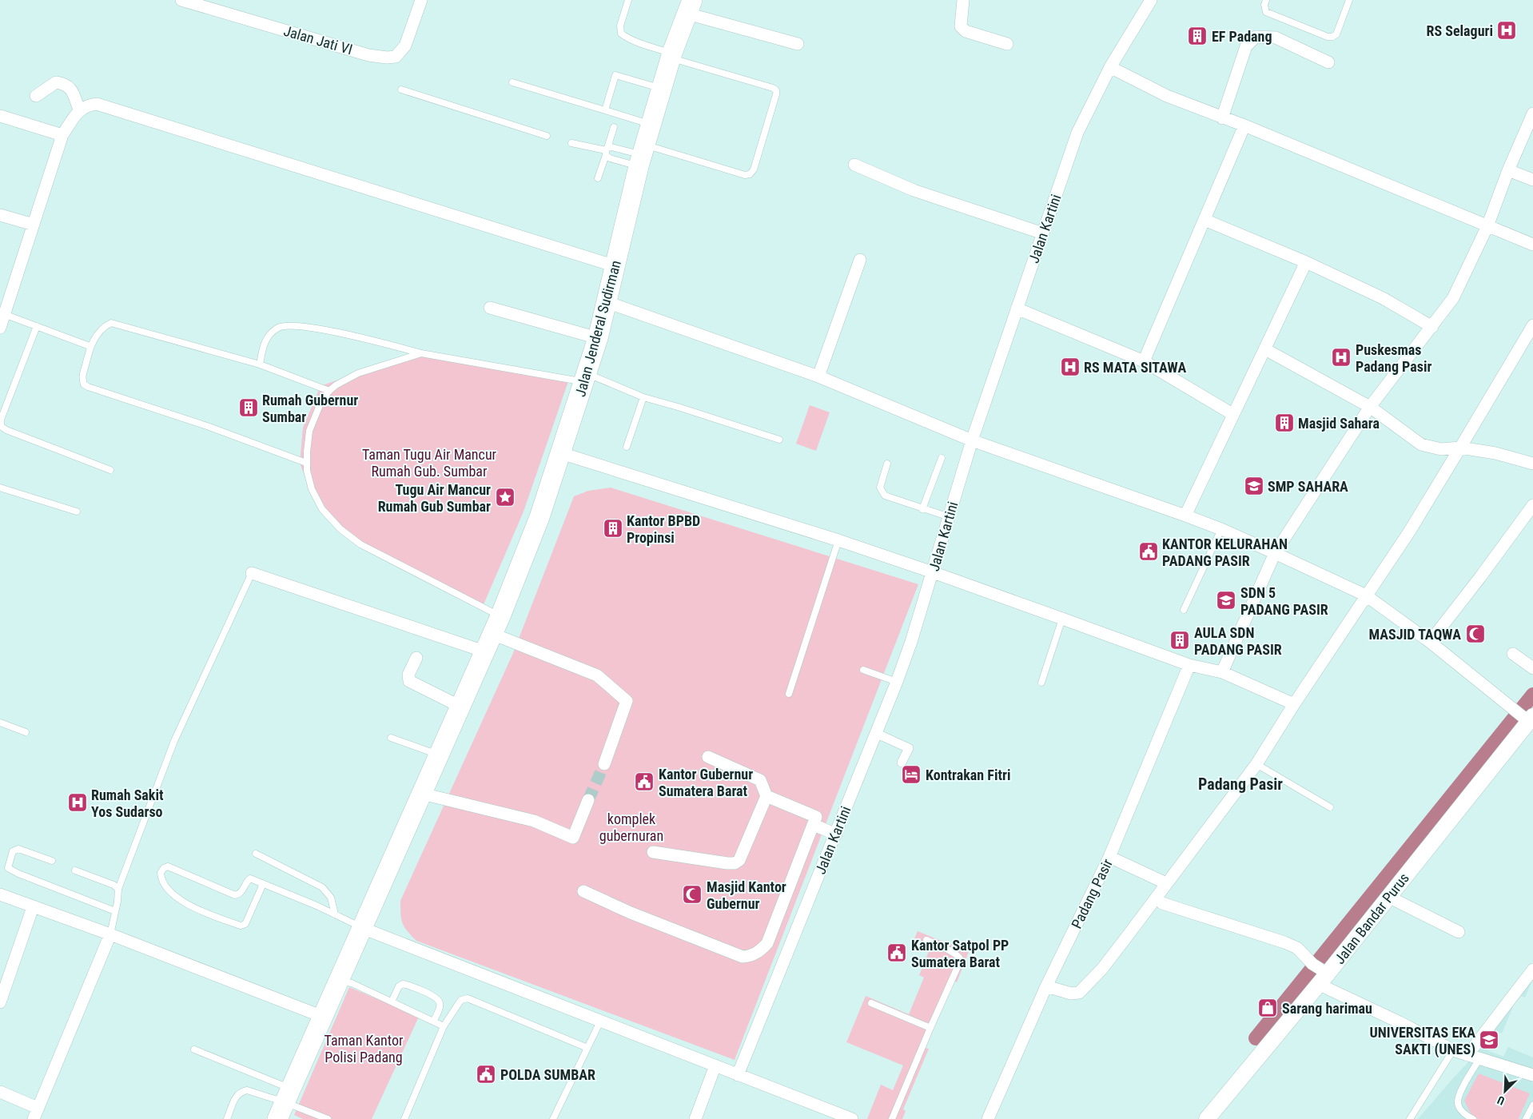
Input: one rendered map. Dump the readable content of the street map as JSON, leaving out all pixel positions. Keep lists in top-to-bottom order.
{
  "streets": {
    "main road": ["Jalan Jenderal Sudirman"],
    "street": [
      "Jalan Jati VI",
      "Jalan Kartini",
      "Padang Pasir",
      "Jalan Bandar Purus"
    ]
  },
  "districts": ["Padang Pasir"],
  "parks": ["Taman Tugu Air Mancur Rumah Gub. Sumbar", "komplek gubernuran", "Taman Kantor Polisi Padang"],
  "places": {
    "hospital": [
      "RS Selaguri",
      "Puskesmas Padang Pasir",
      "RS MATA SITAWA",
      "Rumah Sakit Yos Sudarso"
    ],
    "building": [
      "EF Padang",
      "Rumah Gubernur Sumbar",
      "Masjid Sahara",
      "Kantor BPBD Propinsi",
      "AULA SDN PADANG PASIR"
    ],
    "school or university": ["SMP SAHARA", "SDN 5 PADANG PASIR", "UNIVERSITAS EKA SAKTI (UNES)"],
    "place": ["Tugu Air Mancur Rumah Gub Sumbar"],
    "public building": [
      "KANTOR KELURAHAN PADANG PASIR",
      "Kantor Gubernur Sumatera Barat",
      "Kantor Satpol PP Sumatera Barat",
      "POLDA SUMBAR"
    ],
    "mosque": ["MASJID TAQWA", "Masjid Kantor Gubernur"],
    "hotel": ["Kontrakan Fitri"],
    "shop": ["Sarang harimau"]
  },
  "north": "bottom left"
}
